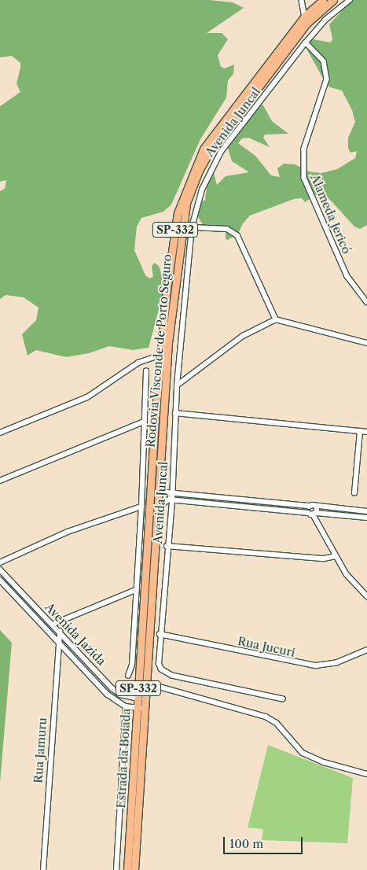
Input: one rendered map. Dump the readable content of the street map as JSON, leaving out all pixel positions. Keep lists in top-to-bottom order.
{
  "streets": {
    "main road": ["SP-332", "Rodovia Visconde de Porto Seguro", "Estrada da Boiada"],
    "street": [
      "Avenida Juncal",
      "Alameda Jericó",
      "Avenida Jazida",
      "Rua Jucuri",
      "Rua Jamuru"
    ]
  },
  "crossings": [
    ["Avenida Juncal", "Alameda Jericó"],
    ["Avenida Juncal", "Rua Jucuri"],
    ["Rodovia Visconde de Porto Seguro", "Estrada da Boiada"],
    ["Avenida Jazida", "Rua Jamuru"],
    ["Avenida Jazida", "Estrada da Boiada"]
  ],
  "scale_bar": "100 m"
}
